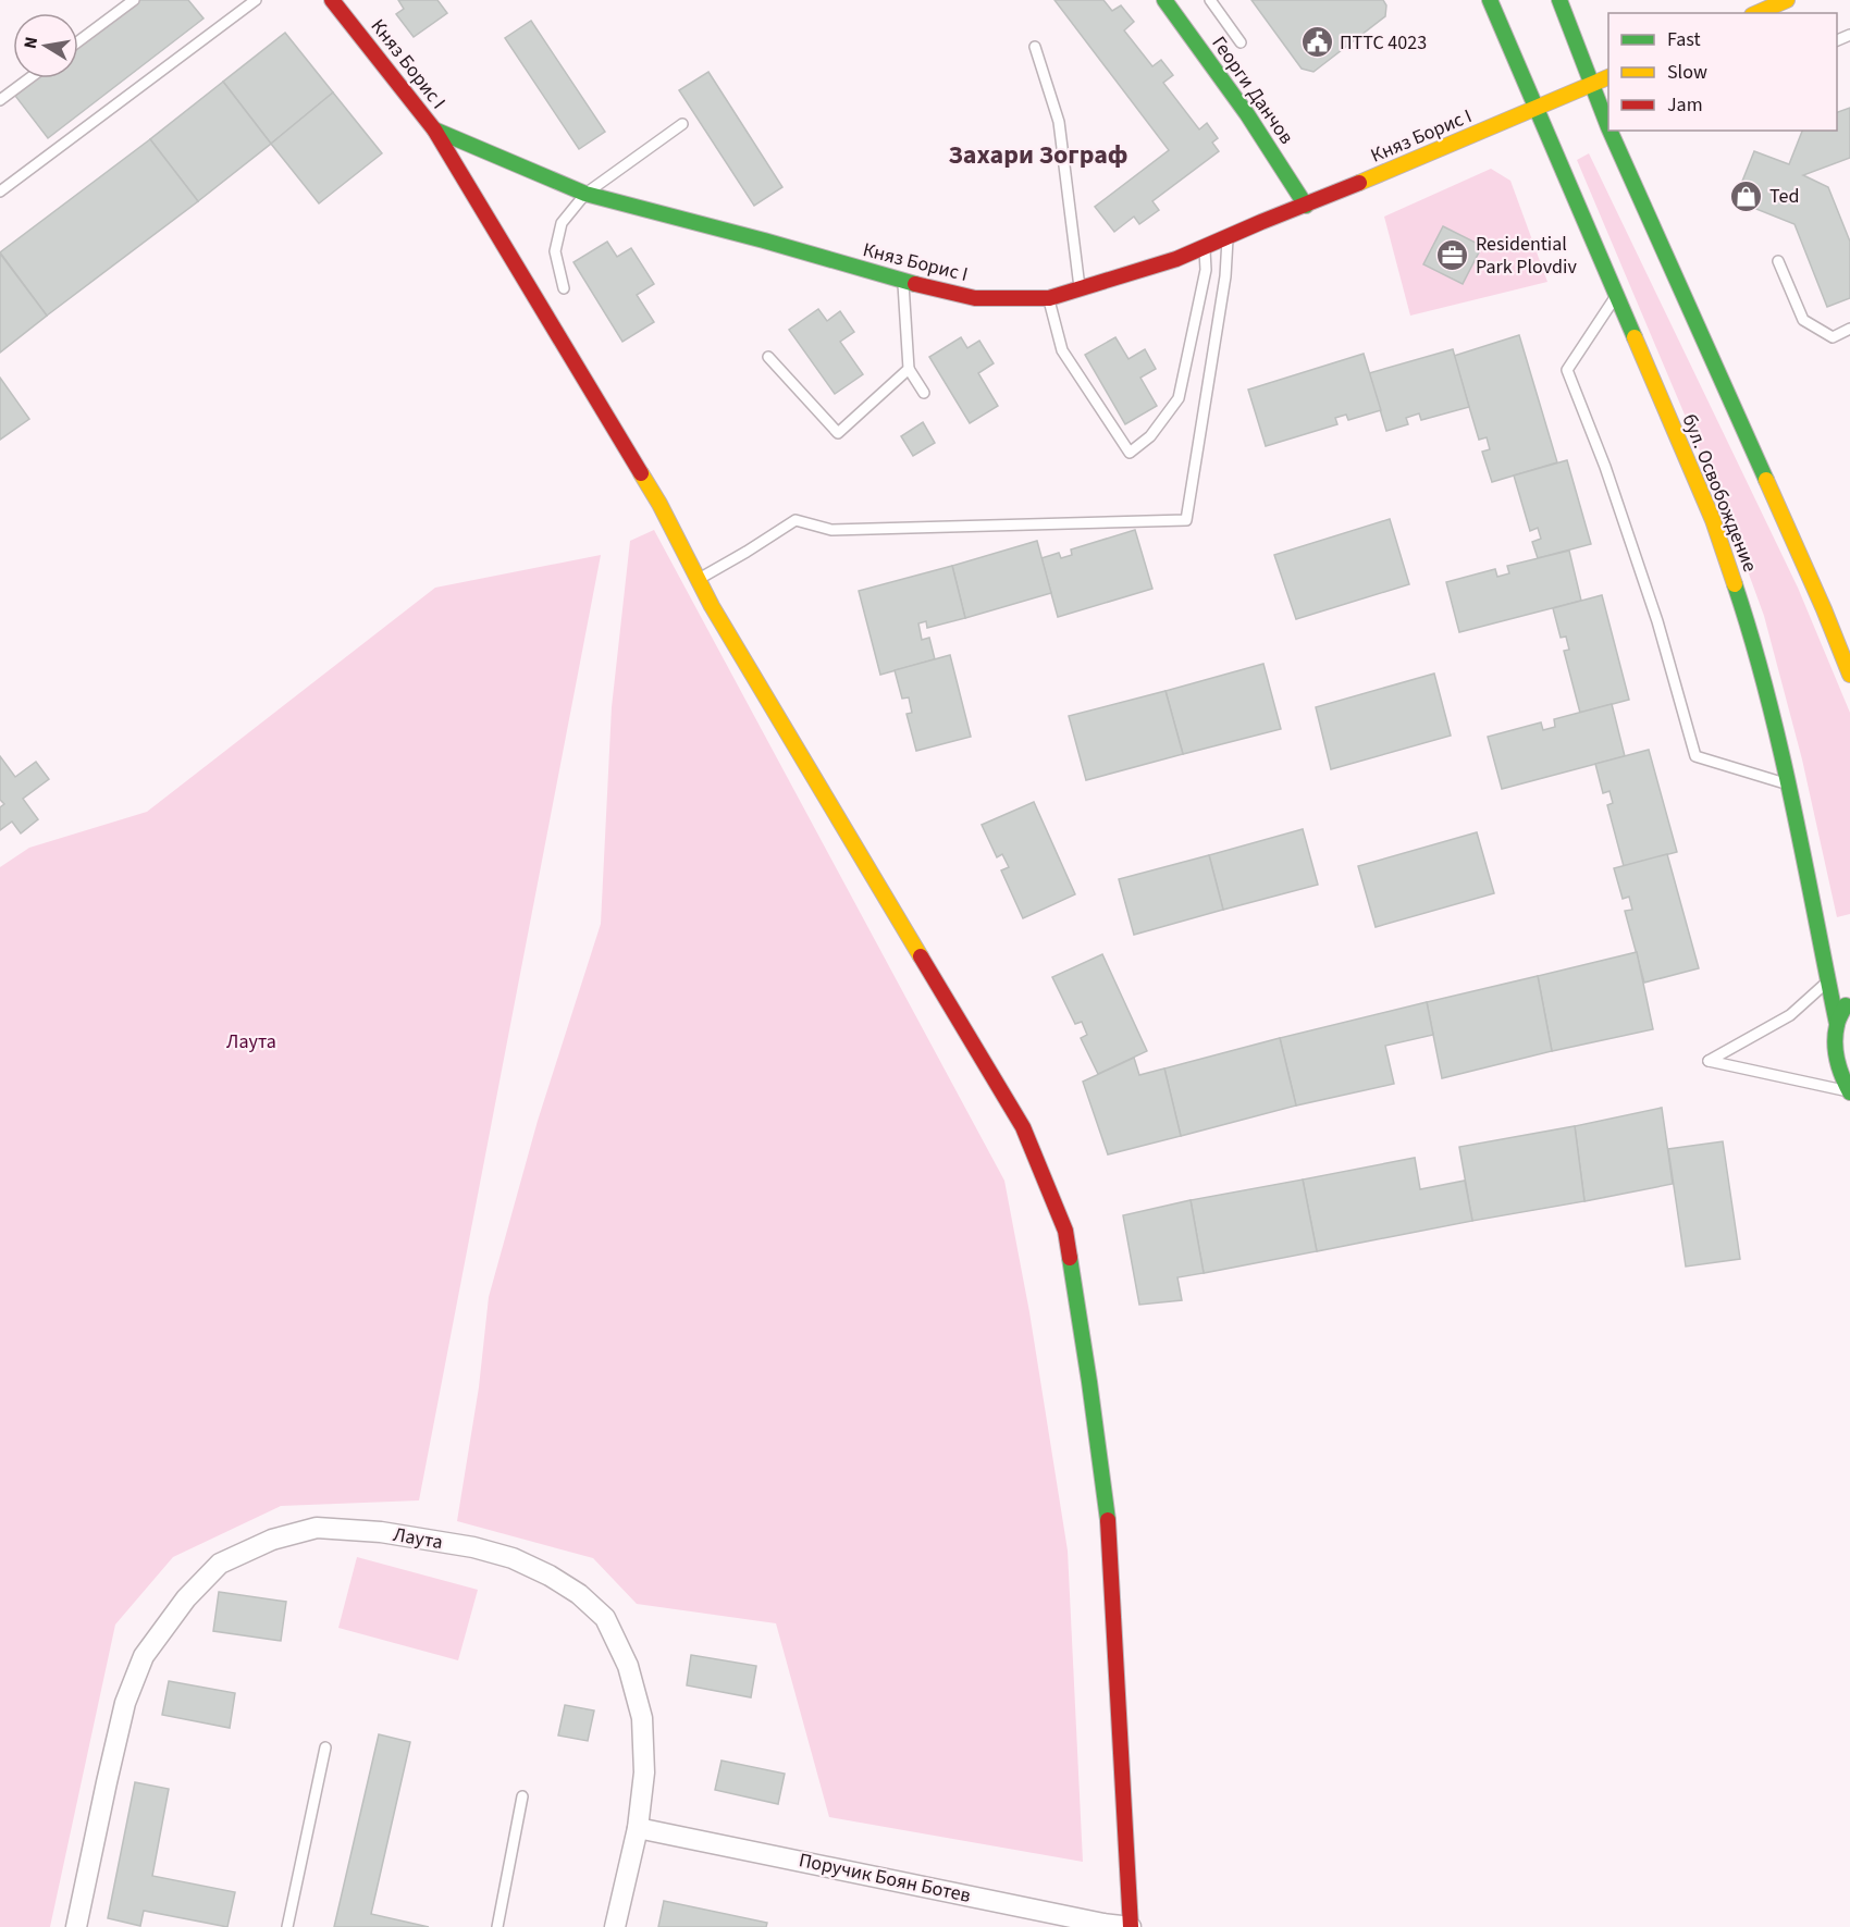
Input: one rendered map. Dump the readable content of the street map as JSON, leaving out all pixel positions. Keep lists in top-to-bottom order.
{
  "streets": {
    "street": [
      "Княз Борис I",
      "Георги Данчов",
      "бул. Освобождение",
      "Лаута",
      "Поручик Боян Ботев"
    ]
  },
  "crossings": [
    ["Княз Борис I", "Георги Данчов"],
    ["Княз Борис I", "бул. Освобождение"],
    ["Лаута", "Поручик Боян Ботев"]
  ],
  "districts": ["Захари Зограф"],
  "parks": ["Лаута"],
  "places": {
    "public building": ["ПТТС 4023"],
    "shop": ["Ted"],
    "office": ["Residential Park Plovdiv"]
  },
  "legend": ["Fast", "Slow", "Jam"],
  "north": "left"
}
